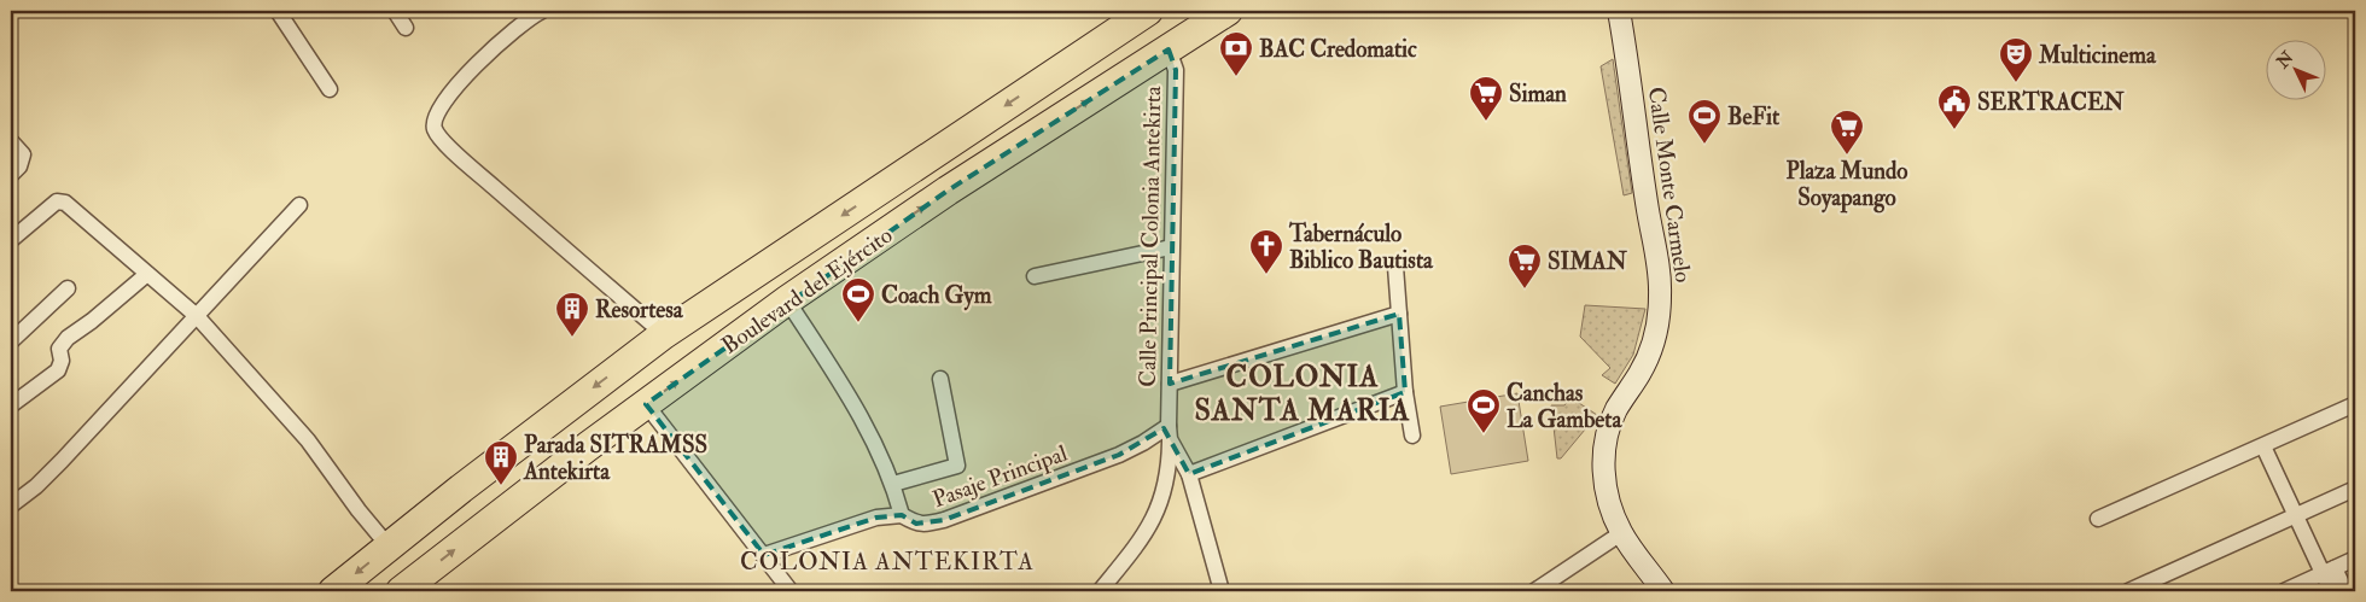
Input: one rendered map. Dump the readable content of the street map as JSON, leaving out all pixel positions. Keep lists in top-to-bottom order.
{
  "streets": {
    "highway": ["Boulevard del Ejército"],
    "street": ["Calle Monte Carmelo", "Calle Principal Colonia Antekirta", "Pasaje Principal"]
  },
  "crossings": [
    ["Calle Principal Colonia Antekirta", "Boulevard del Ejército"],
    ["Calle Principal Colonia Antekirta", "Pasaje Principal"],
    ["Boulevard del Ejército", "Pasaje Principal"]
  ],
  "districts": ["COLONIA SANTA MARIA", "COLONIA ANTEKIRTA"],
  "places": {
    "bank": ["BAC Credomatic"],
    "theatre": ["Multicinema"],
    "supermarket": ["Siman", "Plaza Mundo Soyapango", "SIMAN"],
    "public building": ["SERTRACEN"],
    "sports": ["BeFit", "Coach Gym", "Canchas La Gambeta"],
    "church": ["Tabernáculo Biblico Bautista"],
    "building": ["Resortesa", "Parada SITRAMSS Antekirta"]
  },
  "north": "top left"
}
